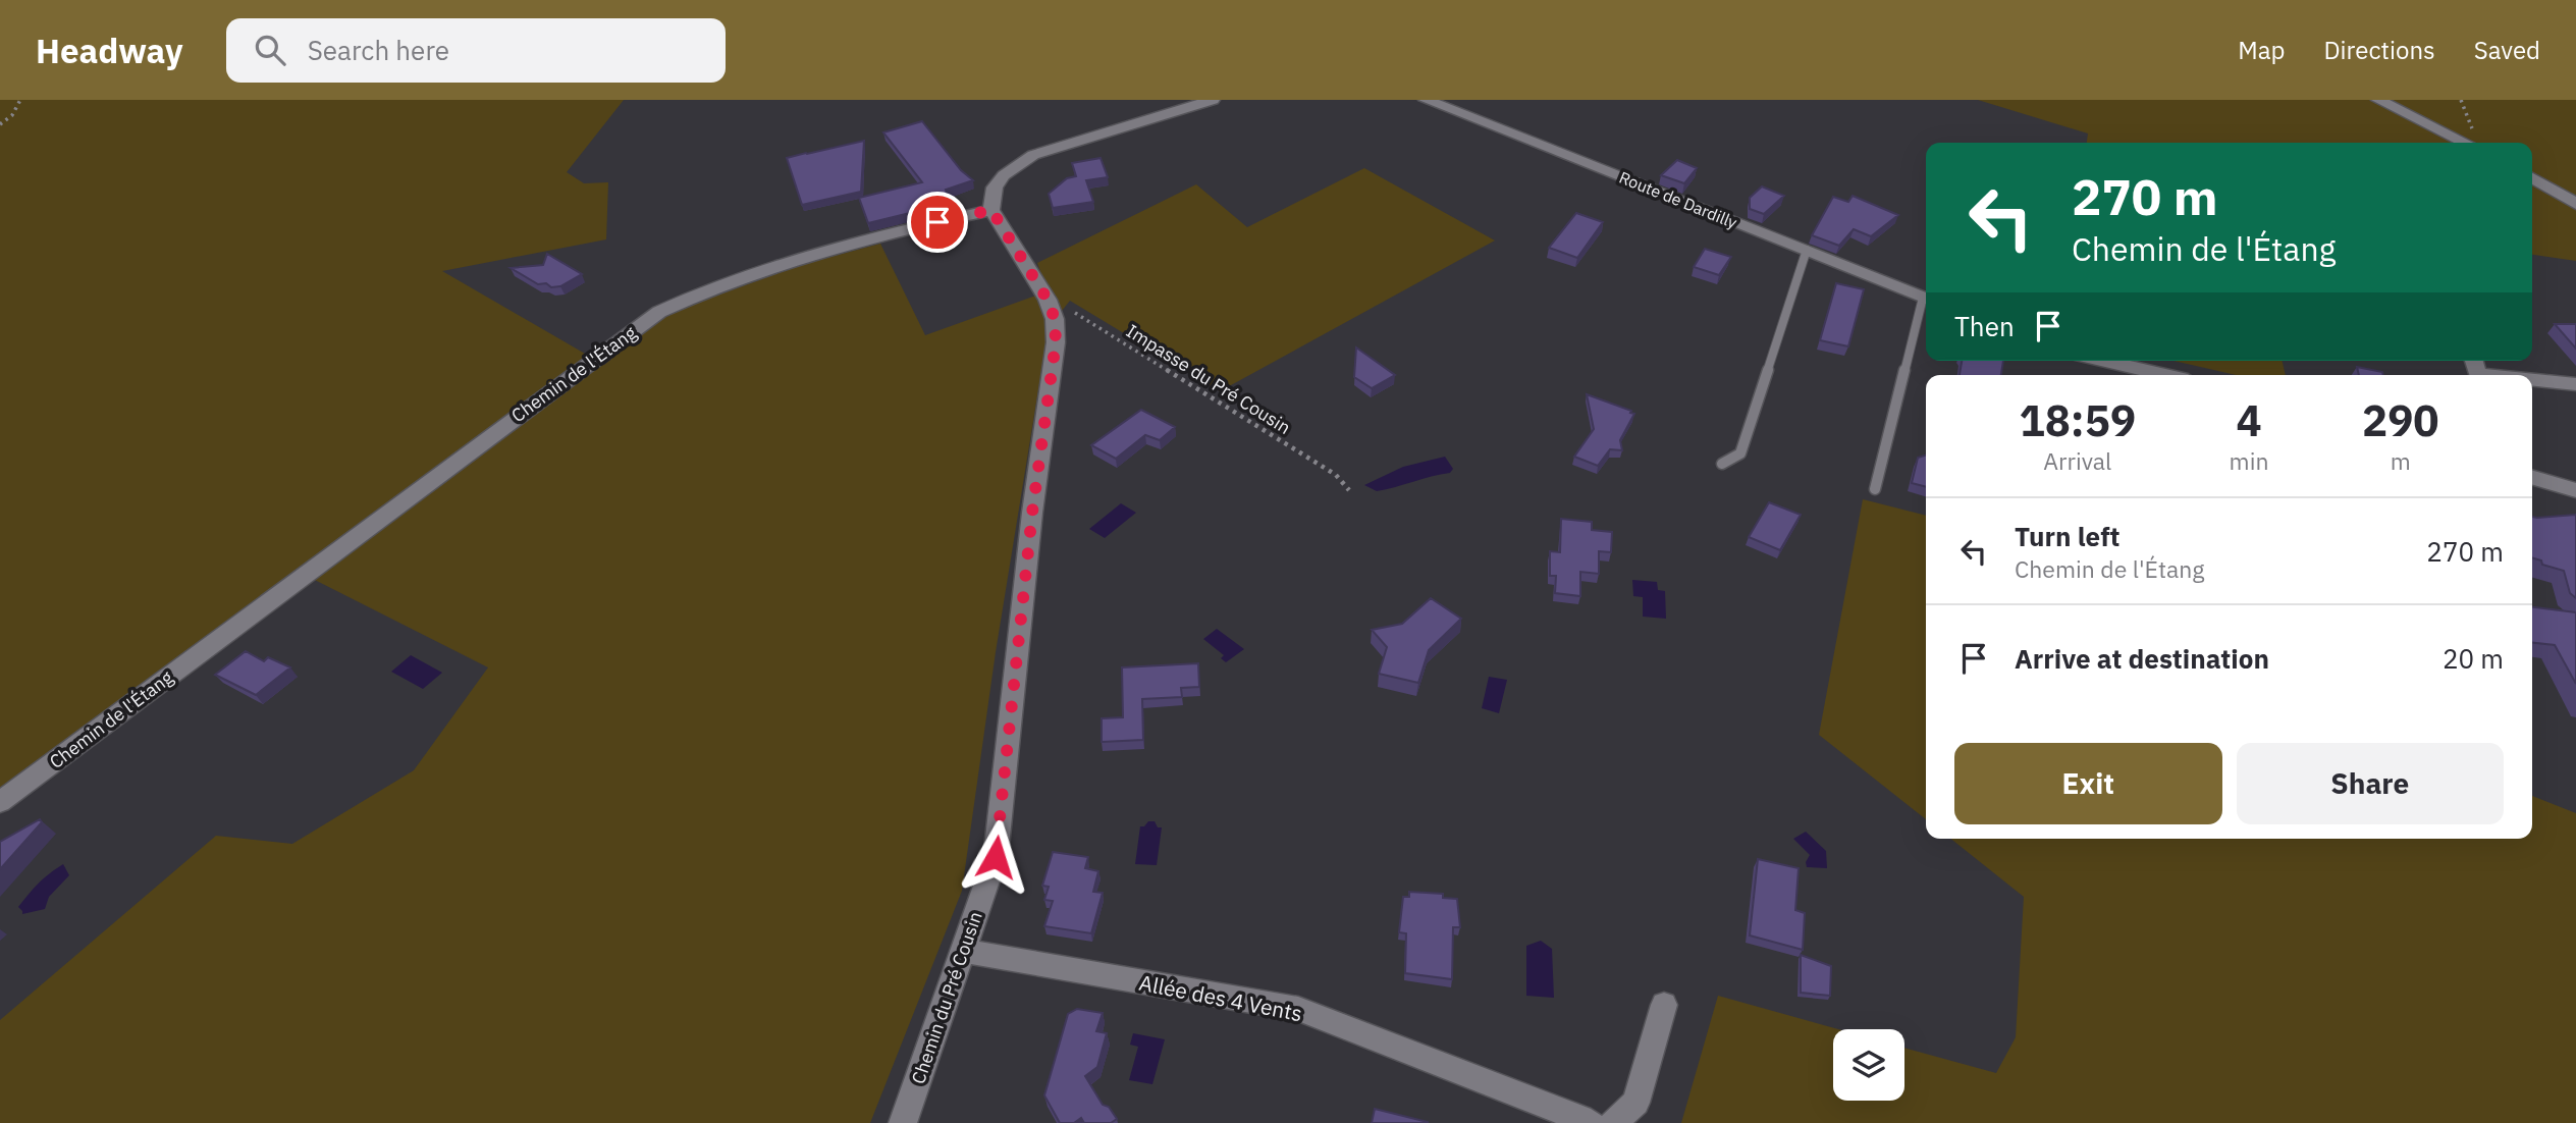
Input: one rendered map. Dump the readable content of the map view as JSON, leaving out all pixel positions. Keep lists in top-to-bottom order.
{
  "streets": {
    "street": [
      "Route de Dardilly",
      "Chemin de l'Étang",
      "Chemin du Pré Cousin",
      "Allée des 4 Vents"
    ],
    "path": ["Impasse du Pré Cousin"]
  },
  "crossings": [
    ["Chemin de l'Étang", "Chemin du Pré Cousin"],
    ["Impasse du Pré Cousin", "Chemin du Pré Cousin"],
    ["Chemin du Pré Cousin", "Allée des 4 Vents"]
  ],
  "page": {
    "header": "Headway",
    "search": "Search here",
    "nav": ["Map", "Directions", "Saved"],
    "turn": ["270 m", "Chemin de l'Étang"],
    "then": "Then",
    "eta": [
      "18:59",
      "Arrival",
      "4",
      "min",
      "290",
      "m"
    ],
    "list": [
      {
        "name": "Turn left",
        "note": "Chemin de l'Étang",
        "value": "270 m"
      },
      {
        "name": "Arrive at destination",
        "value": "20 m"
      }
    ],
    "buttons": ["Exit", "Share"]
  }
}
